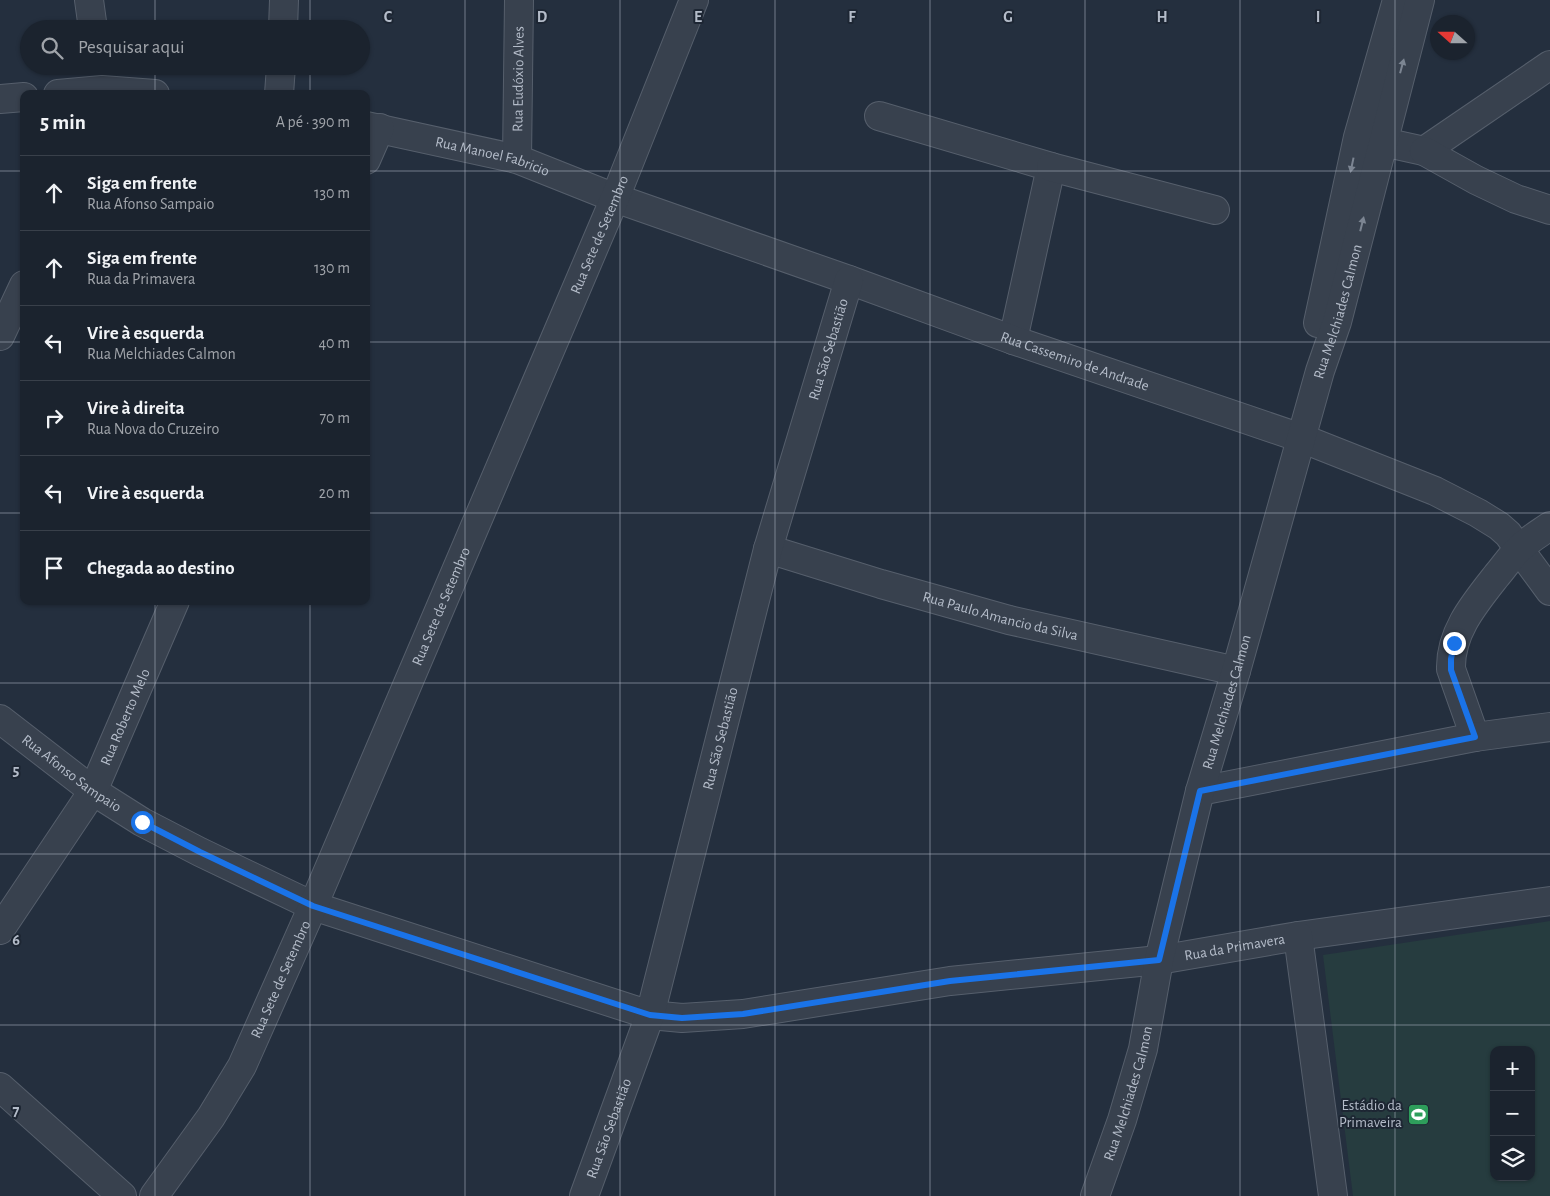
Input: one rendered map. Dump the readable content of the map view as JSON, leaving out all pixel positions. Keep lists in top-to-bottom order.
{
  "streets": {
    "street": [
      "Rua Eudóxio Alves",
      "Rua Manoel Fabricio",
      "Rua Sete de Setembro",
      "Rua Melchiades Calmon",
      "Rua São Sebastião",
      "Rua Cassemiro de Andrade",
      "Rua Paulo Amancio da Silva",
      "Rua Roberto Melo",
      "Rua Afonso Sampaio",
      "Rua da Primavera"
    ]
  },
  "crossings": [
    ["Rua Eudóxio Alves", "Rua Manoel Fabricio"],
    ["Rua Manoel Fabricio", "Rua Sete de Setembro"],
    ["Rua Manoel Fabricio", "Rua Cassemiro de Andrade"],
    ["Rua Sete de Setembro", "Rua Cassemiro de Andrade"],
    ["Rua Sete de Setembro", "Rua Afonso Sampaio"],
    ["Rua Melchiades Calmon", "Rua Cassemiro de Andrade"],
    ["Rua Melchiades Calmon", "Rua Paulo Amancio da Silva"],
    ["Rua Melchiades Calmon", "Rua da Primavera"],
    ["Rua São Sebastião", "Rua Cassemiro de Andrade"],
    ["Rua São Sebastião", "Rua Paulo Amancio da Silva"],
    ["Rua São Sebastião", "Rua Afonso Sampaio"],
    ["Rua São Sebastião", "Rua da Primavera"],
    ["Rua Roberto Melo", "Rua Afonso Sampaio"],
    ["Rua Afonso Sampaio", "Rua da Primavera"]
  ],
  "places": {
    "sports": ["Estádio da Primaveira"]
  },
  "north": "left",
  "page": {
    "search": "Pesquisar aqui",
    "heading": ["5 min", "A pé · 390 m"],
    "list": [
      ["Siga em frente", "Rua Afonso Sampaio", "130 m"],
      ["Siga em frente", "Rua da Primavera", "130 m"],
      ["Vire à esquerda", "Rua Melchiades Calmon", "40 m"],
      ["Vire à direita", "Rua Nova do Cruzeiro", "70 m"],
      ["Vire à esquerda", "20 m"],
      "Chegada ao destino"
    ],
    "map_buttons": ["+", "−"]
  },
  "grid": {
    "columns": [
      "C",
      "D",
      "E",
      "F",
      "G",
      "H",
      "I"
    ],
    "rows": ["5", "6", "7"]
  }
}
